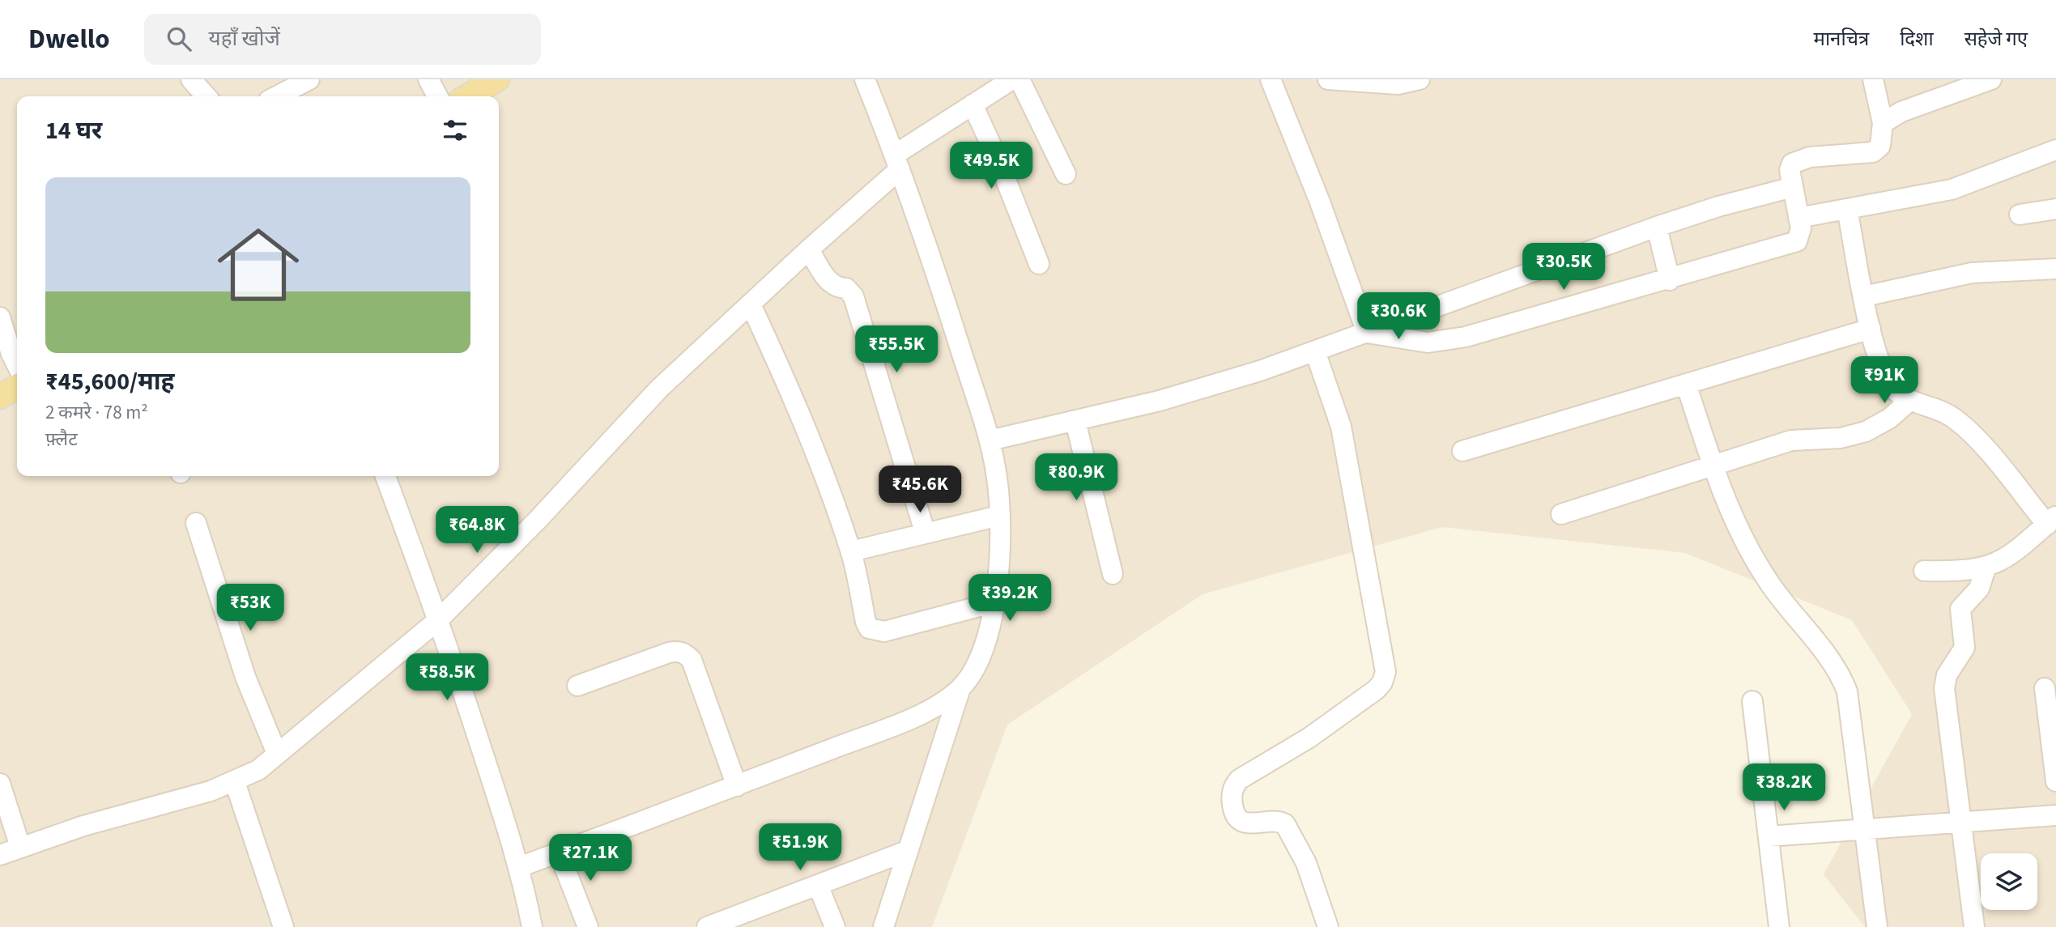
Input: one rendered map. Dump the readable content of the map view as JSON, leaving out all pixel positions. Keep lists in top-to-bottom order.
{
  "page": {
    "header": "Dwello",
    "search": "यहाँ खोजें",
    "nav": ["मानचित्र", "दिशा", "सहेजे गए"],
    "heading": "14 घर",
    "price": [
      "₹49.5K",
      "₹30.5K",
      "₹30.6K",
      "₹55.5K",
      "₹91K",
      "₹80.9K",
      "₹45.6K",
      "₹64.8K",
      "₹39.2K",
      "₹53K",
      "₹58.5K",
      "₹38.2K",
      "₹51.9K",
      "₹27.1K"
    ],
    "list": [
      {
        "name": "₹45,600/माह",
        "note": "2 कमरे · 78 m² · फ़्लैट"
      }
    ]
  }
}
